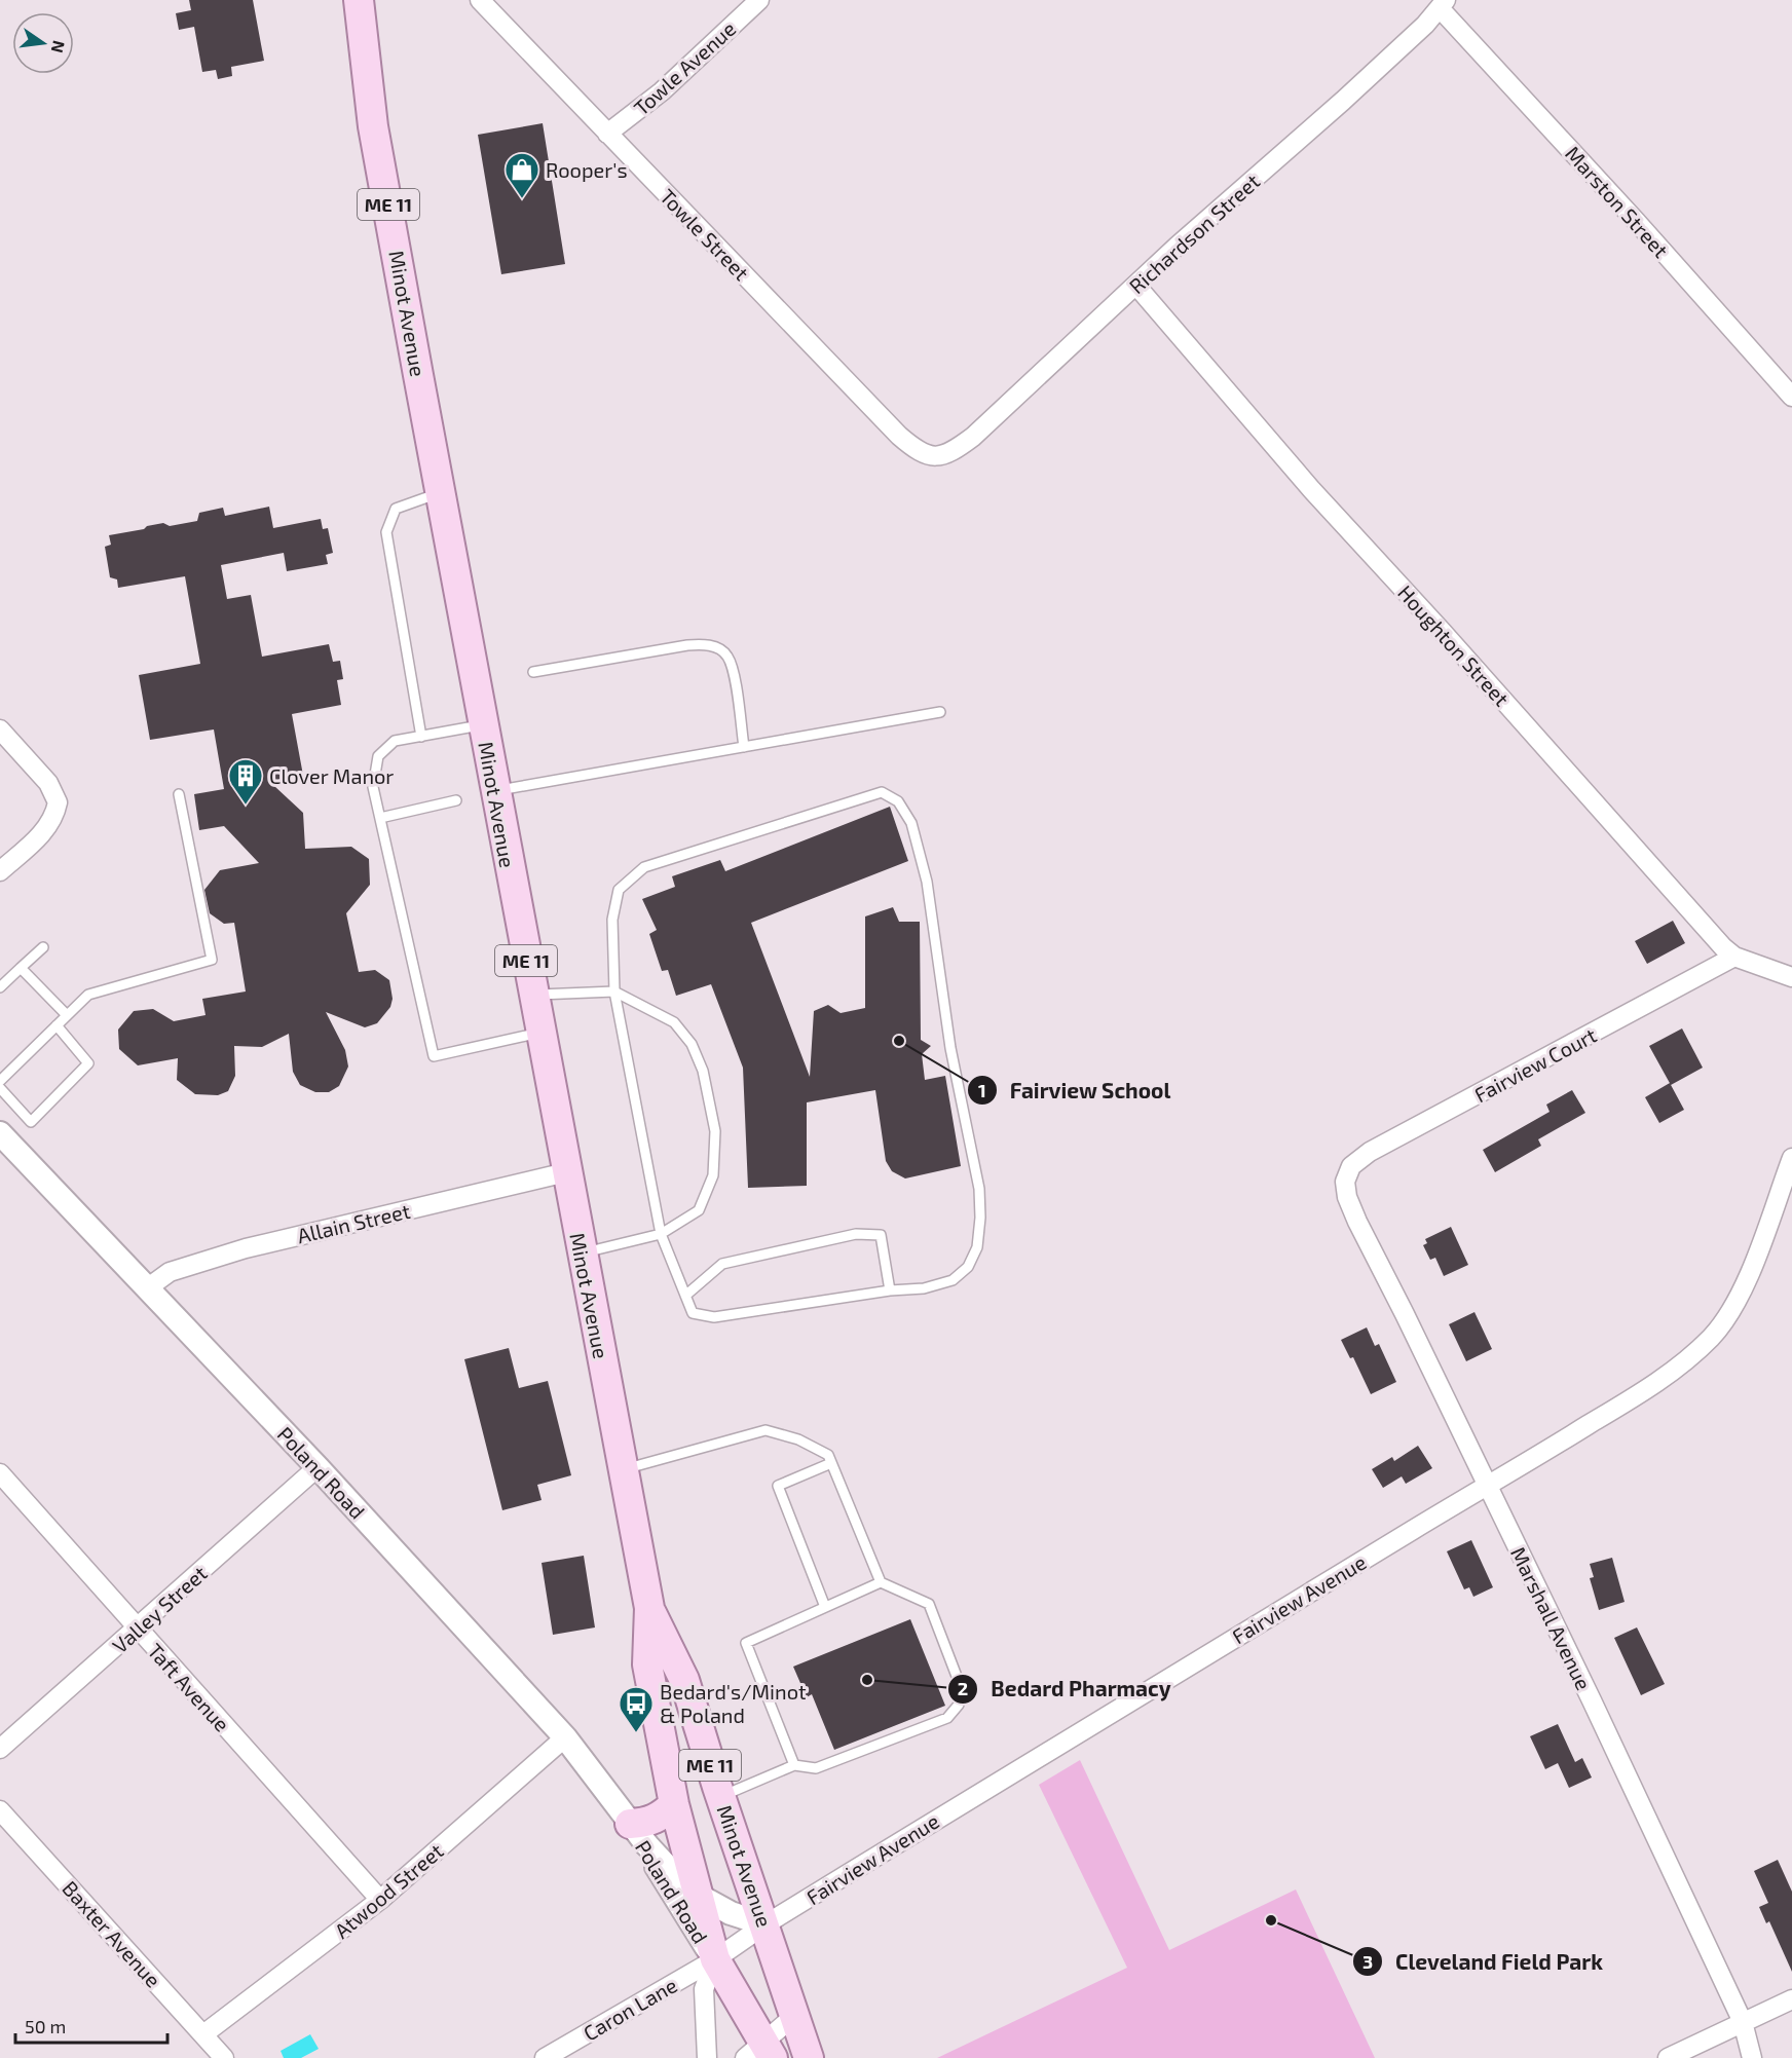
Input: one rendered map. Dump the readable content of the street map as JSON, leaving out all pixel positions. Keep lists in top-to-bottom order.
{
  "streets": {
    "main road": ["ME 11", "Minot Avenue"],
    "street": [
      "Towle Avenue",
      "Marston Street",
      "Richardson Street",
      "Towle Street",
      "Houghton Street",
      "Fairview Court",
      "Allain Street",
      "Poland Road",
      "Fairview Avenue",
      "Valley Street",
      "Marshall Avenue",
      "Taft Avenue",
      "Atwood Street",
      "Baxter Avenue",
      "Caron Lane"
    ]
  },
  "crossings": [
    ["Towle Avenue", "Towle Street"],
    ["Marston Street", "Richardson Street"],
    ["ME 11", "Minot Avenue"],
    ["ME 11", "Poland Road"],
    ["ME 11", "Fairview Avenue"],
    ["ME 11", "Caron Lane"],
    ["Richardson Street", "Towle Street"],
    ["Richardson Street", "Houghton Street"],
    ["Minot Avenue", "Allain Street"],
    ["Minot Avenue", "Poland Road"],
    ["Minot Avenue", "Fairview Avenue"],
    ["Minot Avenue", "Caron Lane"],
    ["Houghton Street", "Fairview Court"],
    ["Fairview Court", "Marshall Avenue"],
    ["Allain Street", "Poland Road"],
    ["Poland Road", "Fairview Avenue"],
    ["Poland Road", "Valley Street"],
    ["Poland Road", "Atwood Street"],
    ["Poland Road", "Caron Lane"],
    ["Fairview Avenue", "Marshall Avenue"],
    ["Fairview Avenue", "Caron Lane"],
    ["Valley Street", "Taft Avenue"],
    ["Taft Avenue", "Atwood Street"],
    ["Atwood Street", "Baxter Avenue"]
  ],
  "places": {
    "shop": ["Rooper's"],
    "building": ["Clover Manor"],
    "other": ["Fairview School", "Bedard Pharmacy", "Cleveland Field Park"],
    "bus stop": ["Bedard's/Minot & Poland"]
  },
  "scale_bar": "50 m",
  "north": "right"
}
